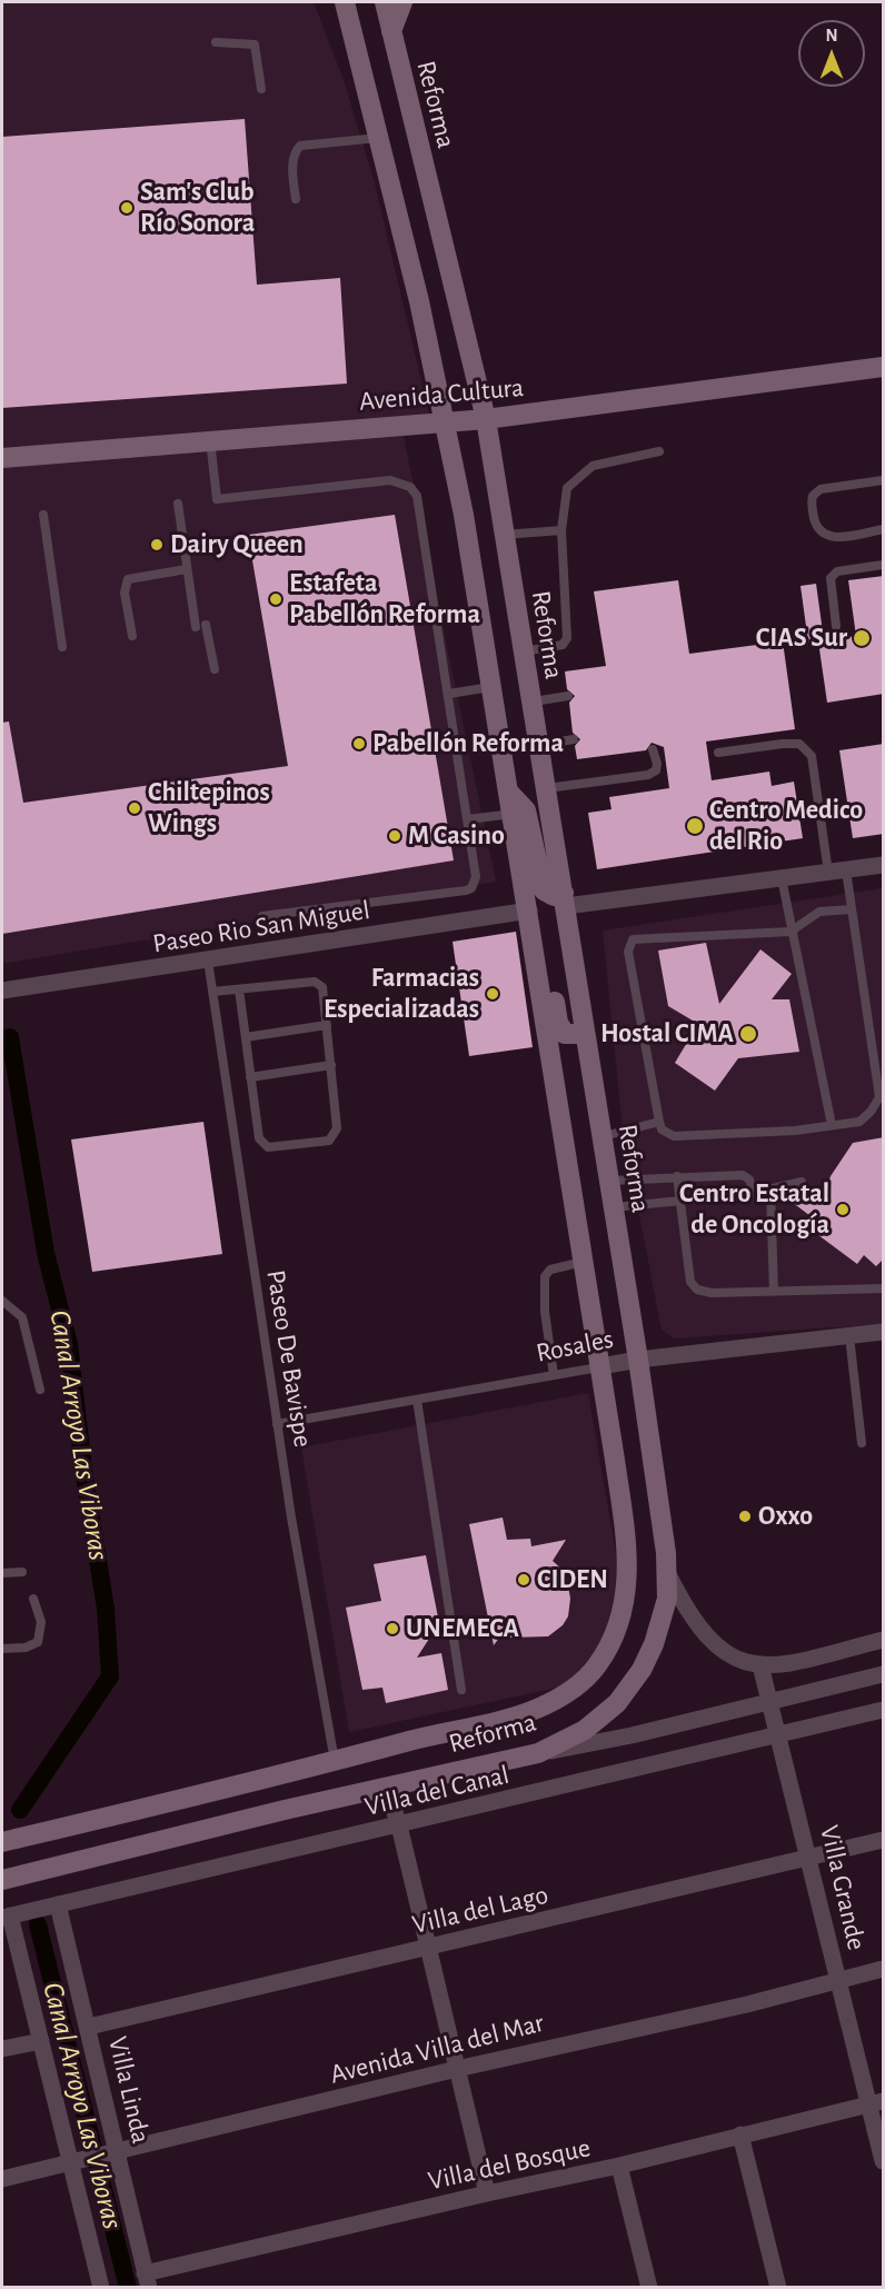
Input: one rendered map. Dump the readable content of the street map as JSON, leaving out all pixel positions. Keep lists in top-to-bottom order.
{
  "streets": {
    "main road": ["Reforma", "Avenida Cultura"],
    "street": [
      "Paseo Rio San Miguel",
      "Rosales",
      "Villa del Canal",
      "Villa Grande",
      "Villa del Lago",
      "Avenida Villa del Mar",
      "Villa Linda",
      "Villa del Bosque"
    ],
    "lane": ["Paseo De Bavispe"]
  },
  "crossings": [
    ["Reforma", "Avenida Cultura"],
    ["Reforma", "Paseo Rio San Miguel"],
    ["Reforma", "Rosales"],
    ["Reforma", "Paseo De Bavispe"],
    ["Reforma", "Villa del Canal"],
    ["Paseo Rio San Miguel", "Paseo De Bavispe"],
    ["Rosales", "Paseo De Bavispe"],
    ["Villa del Canal", "Villa Grande"],
    ["Villa del Canal", "Villa Linda"],
    ["Villa Grande", "Villa del Lago"],
    ["Villa Grande", "Avenida Villa del Mar"],
    ["Villa Grande", "Villa del Bosque"],
    ["Villa del Lago", "Villa Linda"],
    ["Avenida Villa del Mar", "Villa Linda"],
    ["Villa Linda", "Villa del Bosque"]
  ],
  "water": ["Canal Arroyo Las Viboras"],
  "places": [
    "Sam's Club Río Sonora",
    "Dairy Queen",
    "Estafeta Pabellón Reforma",
    "CIAS Sur",
    "Pabellón Reforma",
    "Chiltepinos Wings",
    "Centro Medico del Rio",
    "M Casino",
    "Farmacias Especializadas",
    "Hostal CIMA",
    "Centro Estatal de Oncología",
    "Oxxo",
    "CIDEN",
    "UNEMECA"
  ],
  "north": "top"
}
